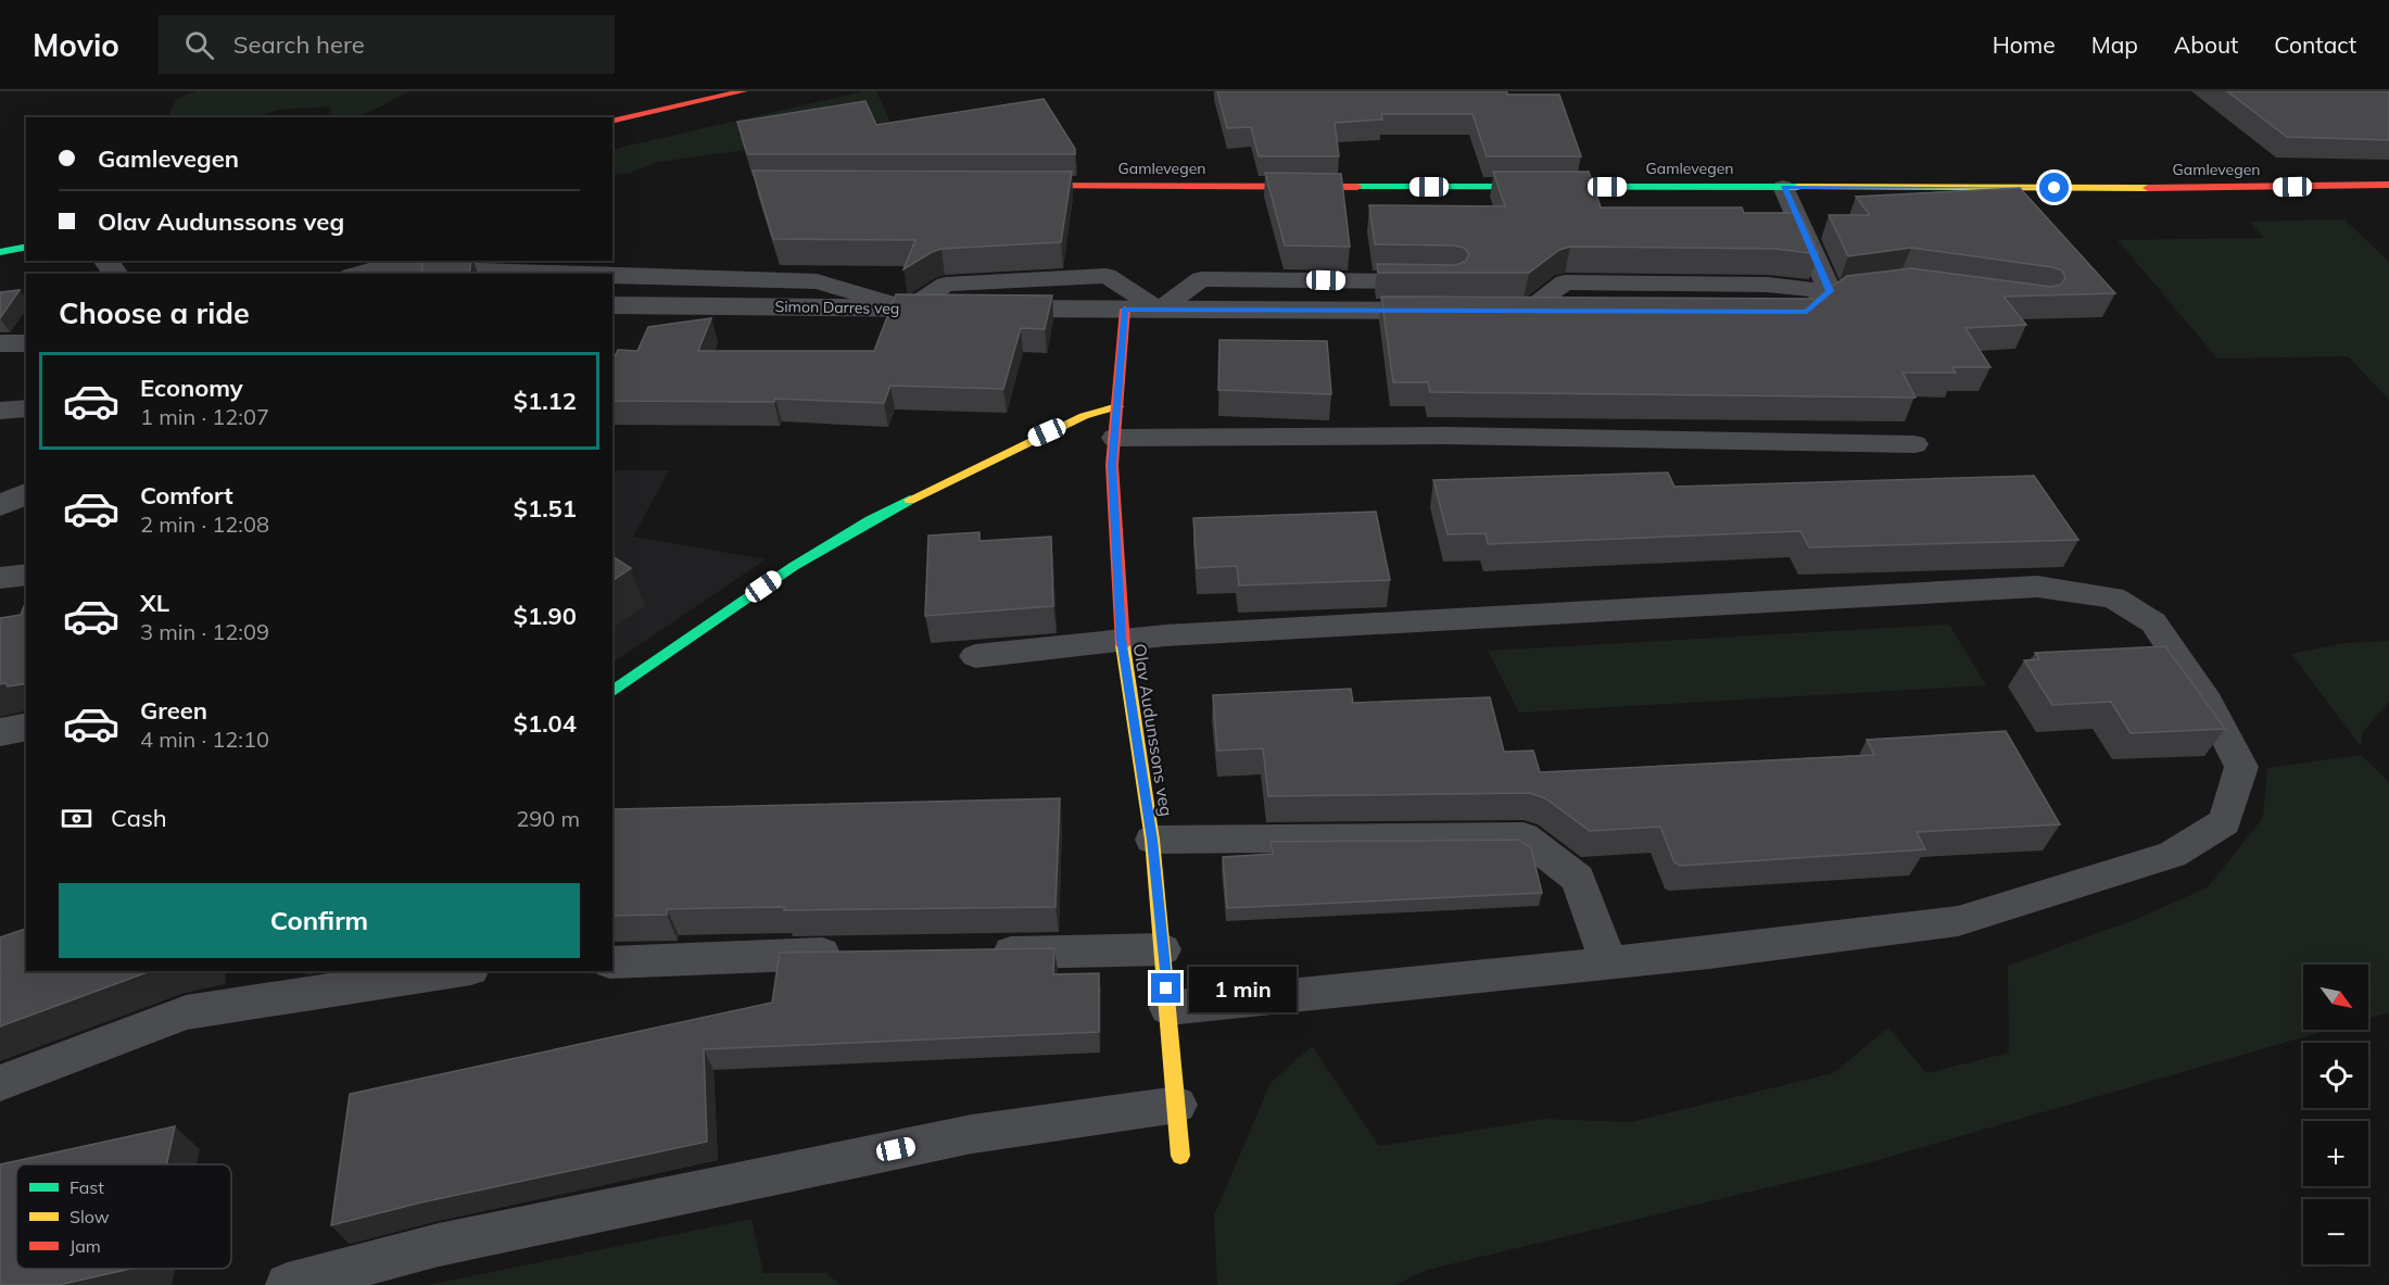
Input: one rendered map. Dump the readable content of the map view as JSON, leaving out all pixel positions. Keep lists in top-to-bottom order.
{
  "streets": {
    "street": ["Gamlevegen", "Simon Darres veg", "Olav Audunssons veg"]
  },
  "crossings": [
    ["Simon Darres veg", "Olav Audunssons veg"]
  ],
  "legend": ["Fast", "Slow", "Jam"],
  "north": "bottom right",
  "page": {
    "header": "Movio",
    "search": "Search here",
    "nav": [
      "Home",
      "Map",
      "About",
      "Contact"
    ],
    "banner": ["Gamlevegen", "Olav Audunssons veg"],
    "heading": "Choose a ride",
    "list": [
      {
        "name": "Economy",
        "note": "1 min · 12:07",
        "value": "$1.12"
      },
      {
        "name": "Comfort",
        "note": "2 min · 12:08",
        "value": "$1.51"
      },
      {
        "name": "XL",
        "note": "3 min · 12:09",
        "value": "$1.90"
      },
      {
        "name": "Green",
        "note": "4 min · 12:10",
        "value": "$1.04"
      }
    ],
    "pay": ["Cash", "290 m"],
    "buttons": "Confirm",
    "map_buttons": ["+", "−"],
    "bubble": "1 min"
  }
}
